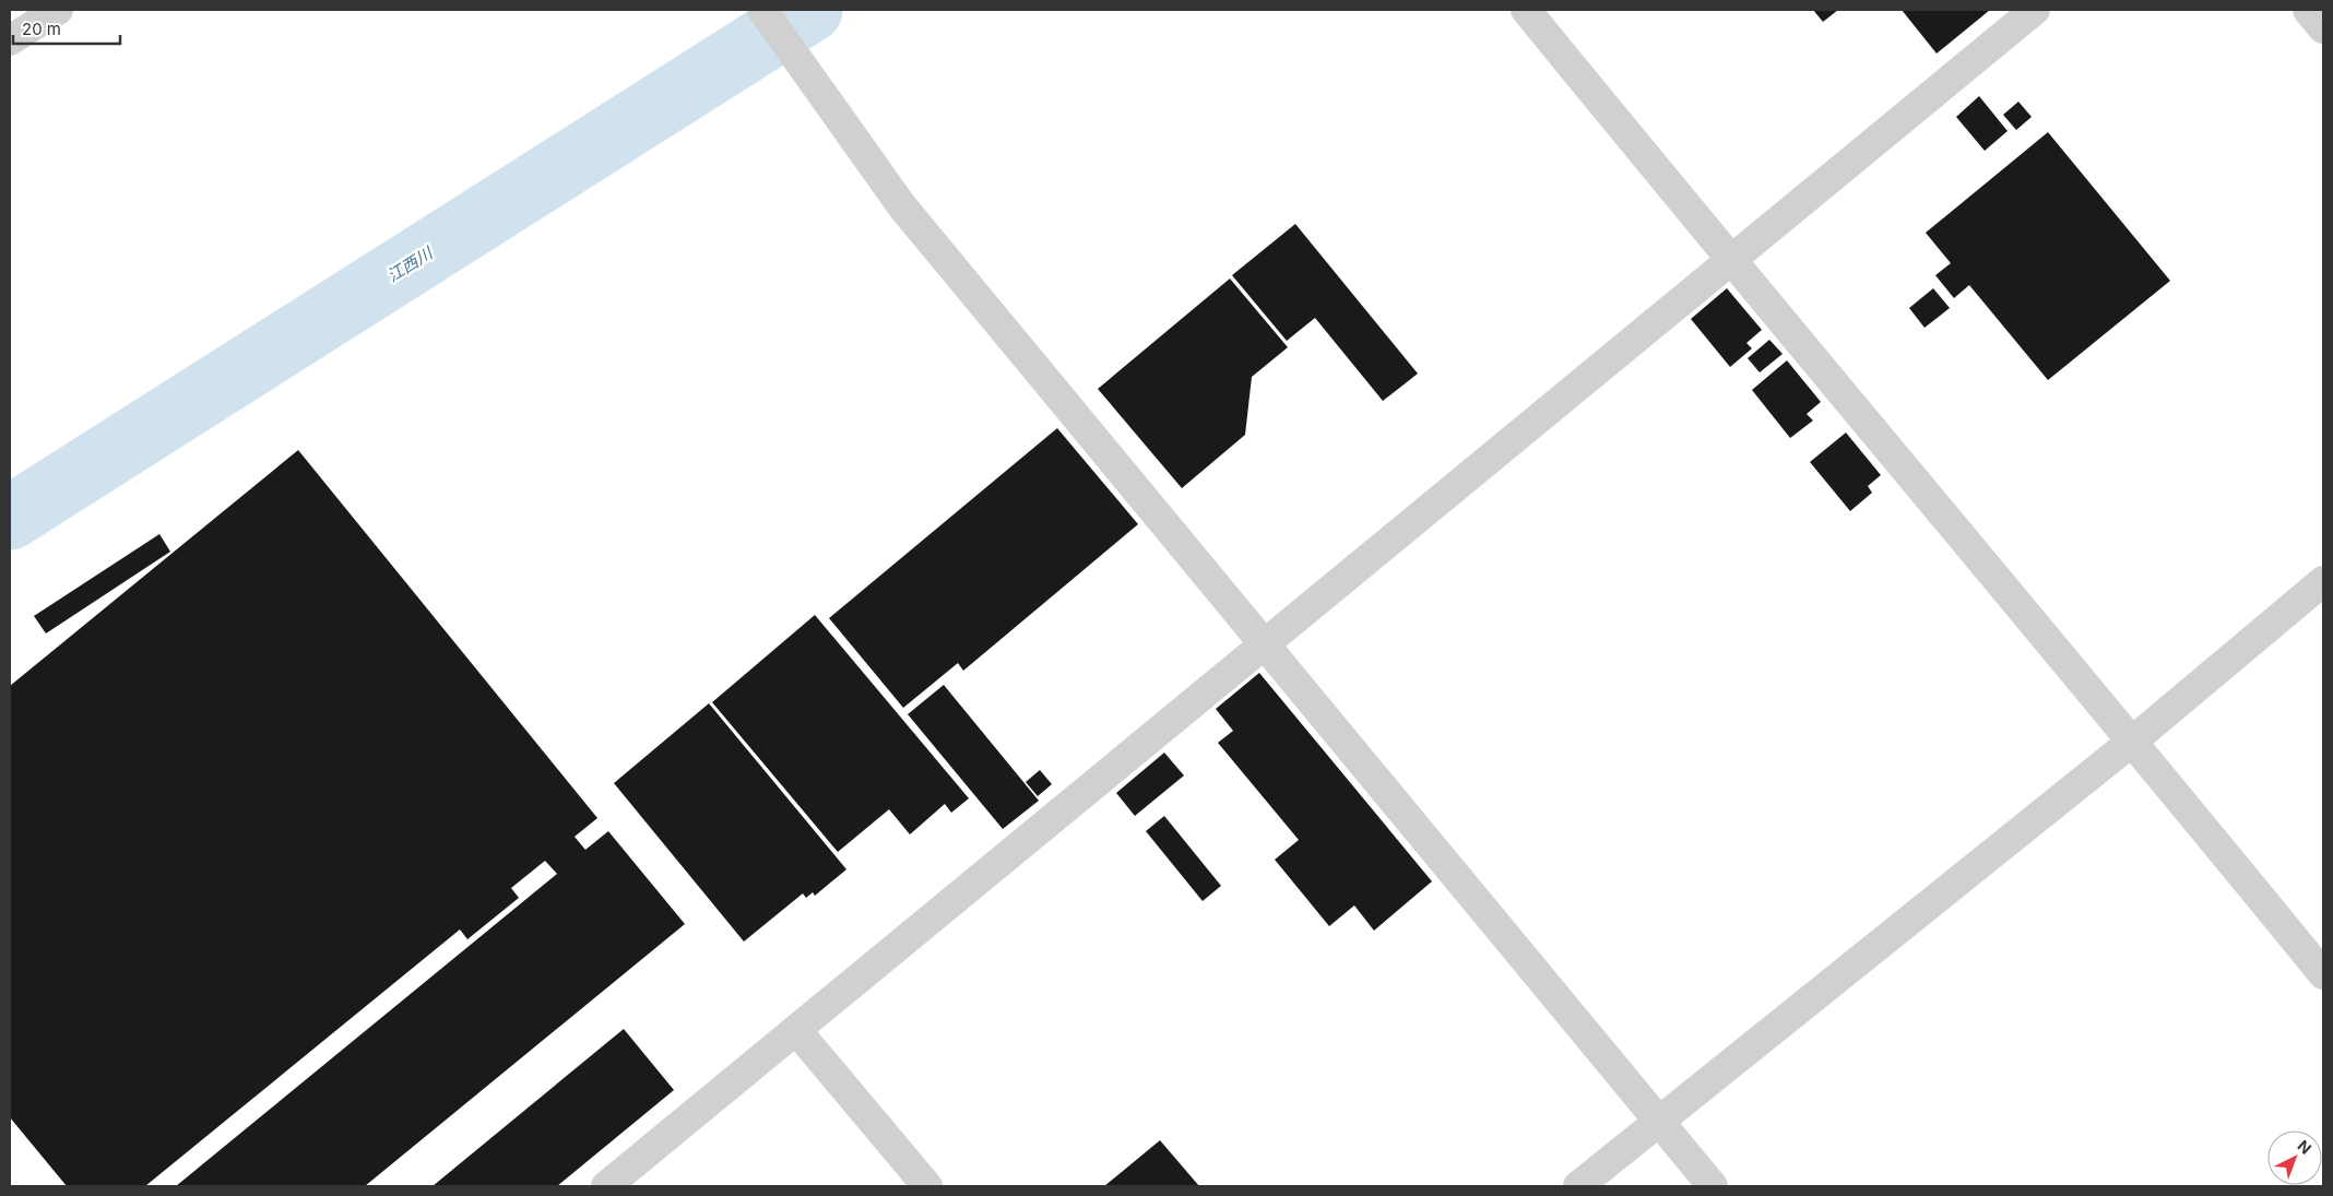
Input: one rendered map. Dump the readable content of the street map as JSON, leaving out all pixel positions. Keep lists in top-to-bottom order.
{
  "water": ["江西川"],
  "scale_bar": "20 m",
  "north": "top right"
}
